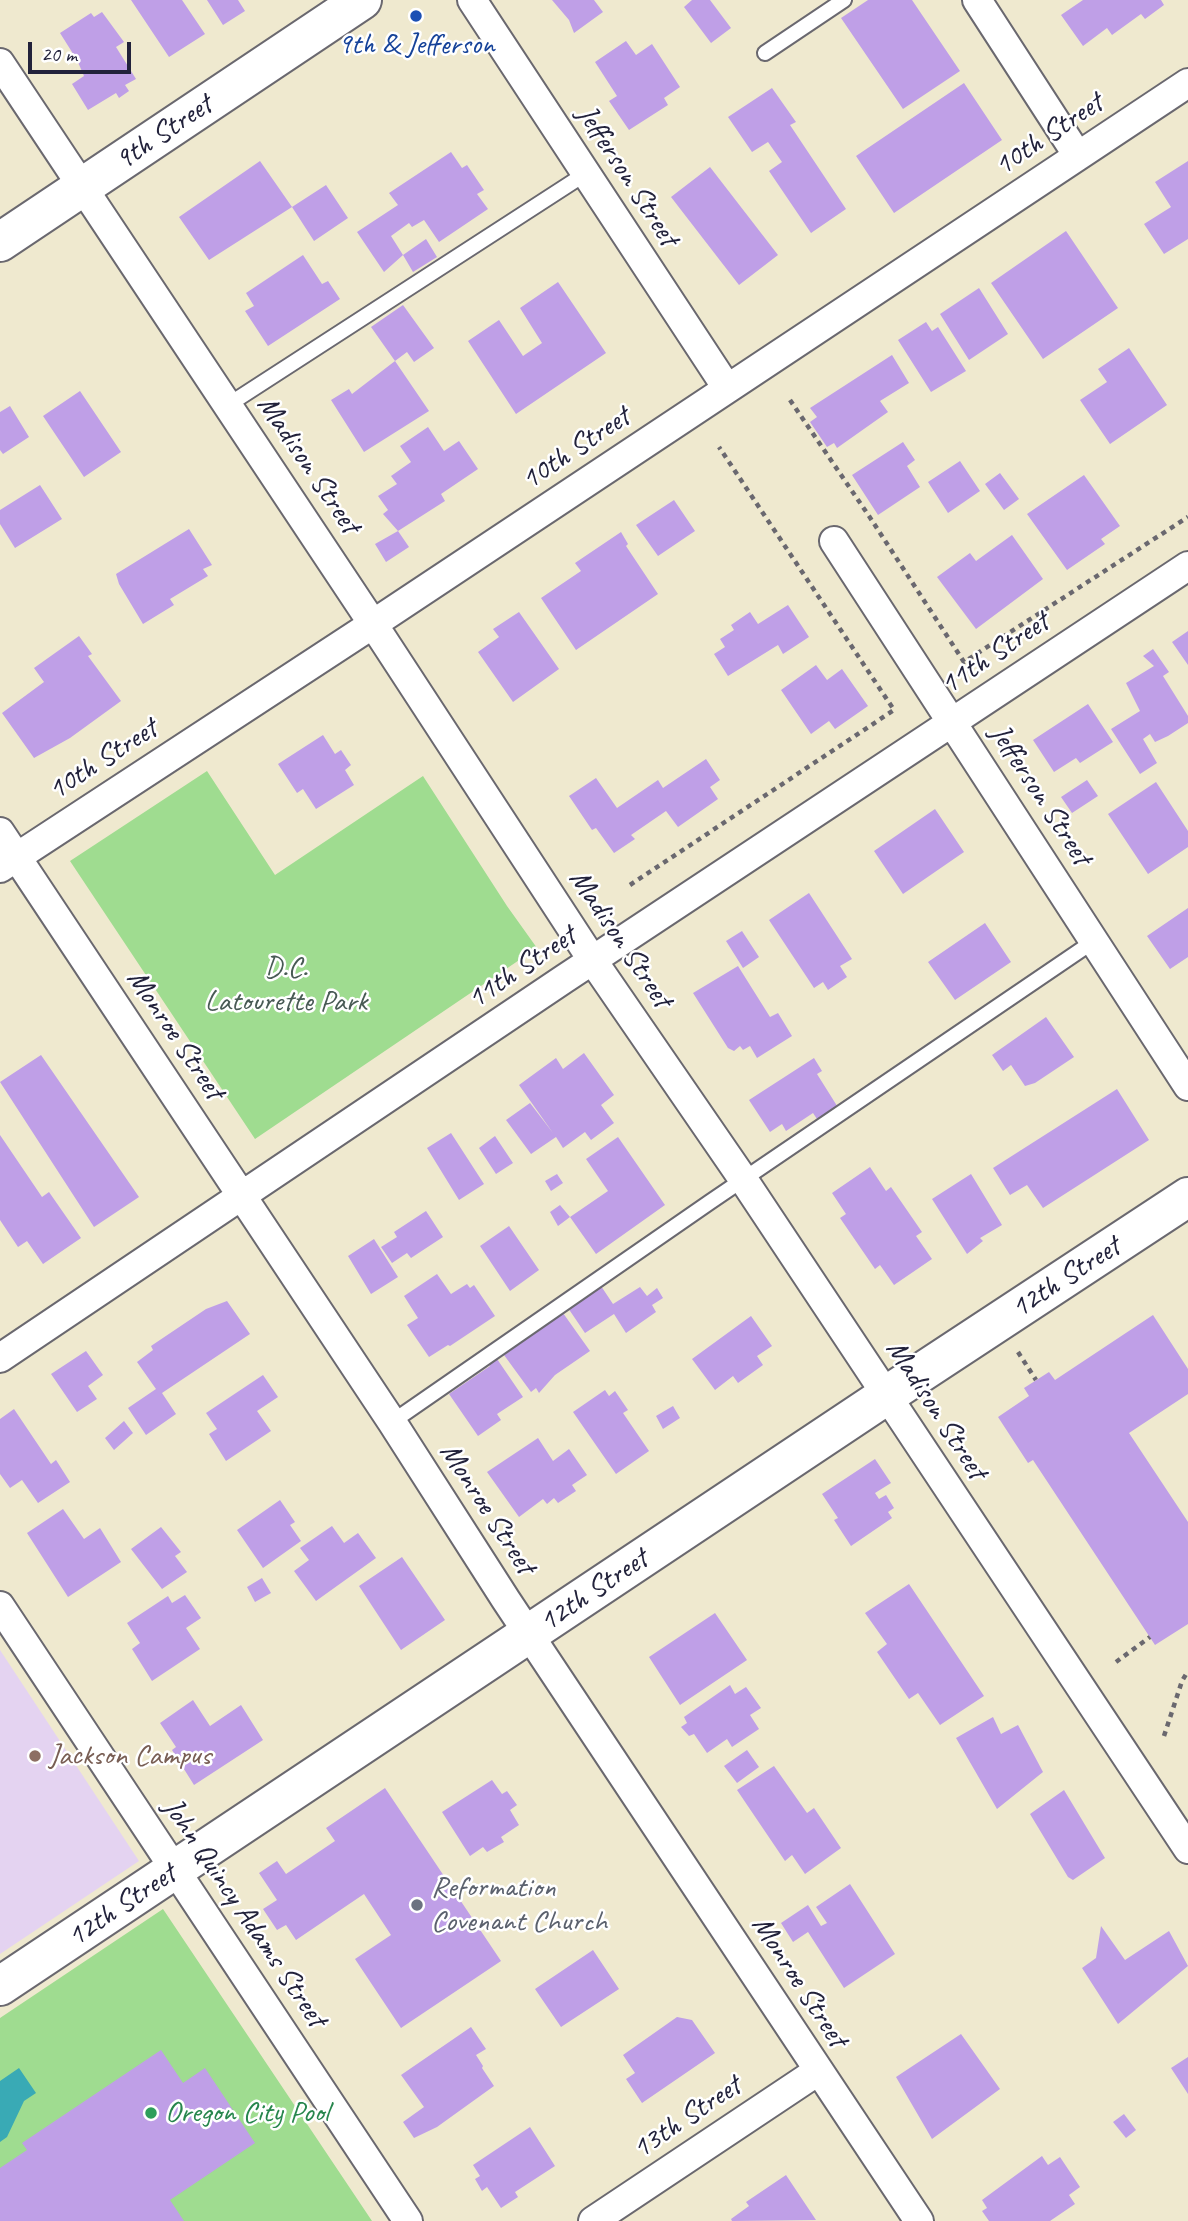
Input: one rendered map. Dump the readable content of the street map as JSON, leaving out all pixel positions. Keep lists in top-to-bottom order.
{
  "streets": {
    "street": [
      "9th Street",
      "10th Street",
      "Jefferson Street",
      "Madison Street",
      "11th Street",
      "Monroe Street",
      "12th Street",
      "John Quincy Adams Street",
      "13th Street"
    ]
  },
  "crossings": [
    ["9th Street", "Madison Street"],
    ["10th Street", "Jefferson Street"],
    ["10th Street", "Madison Street"],
    ["10th Street", "Monroe Street"],
    ["Jefferson Street", "11th Street"],
    ["Madison Street", "11th Street"],
    ["Madison Street", "12th Street"],
    ["11th Street", "Monroe Street"],
    ["Monroe Street", "12th Street"],
    ["Monroe Street", "13th Street"],
    ["12th Street", "John Quincy Adams Street"]
  ],
  "parks": ["D.C. Latourette Park"],
  "places": [
    "9th & Jefferson",
    "Jackson Campus",
    "Reformation Covenant Church",
    "Oregon City Pool"
  ],
  "scale_bar": "20 m"
}
